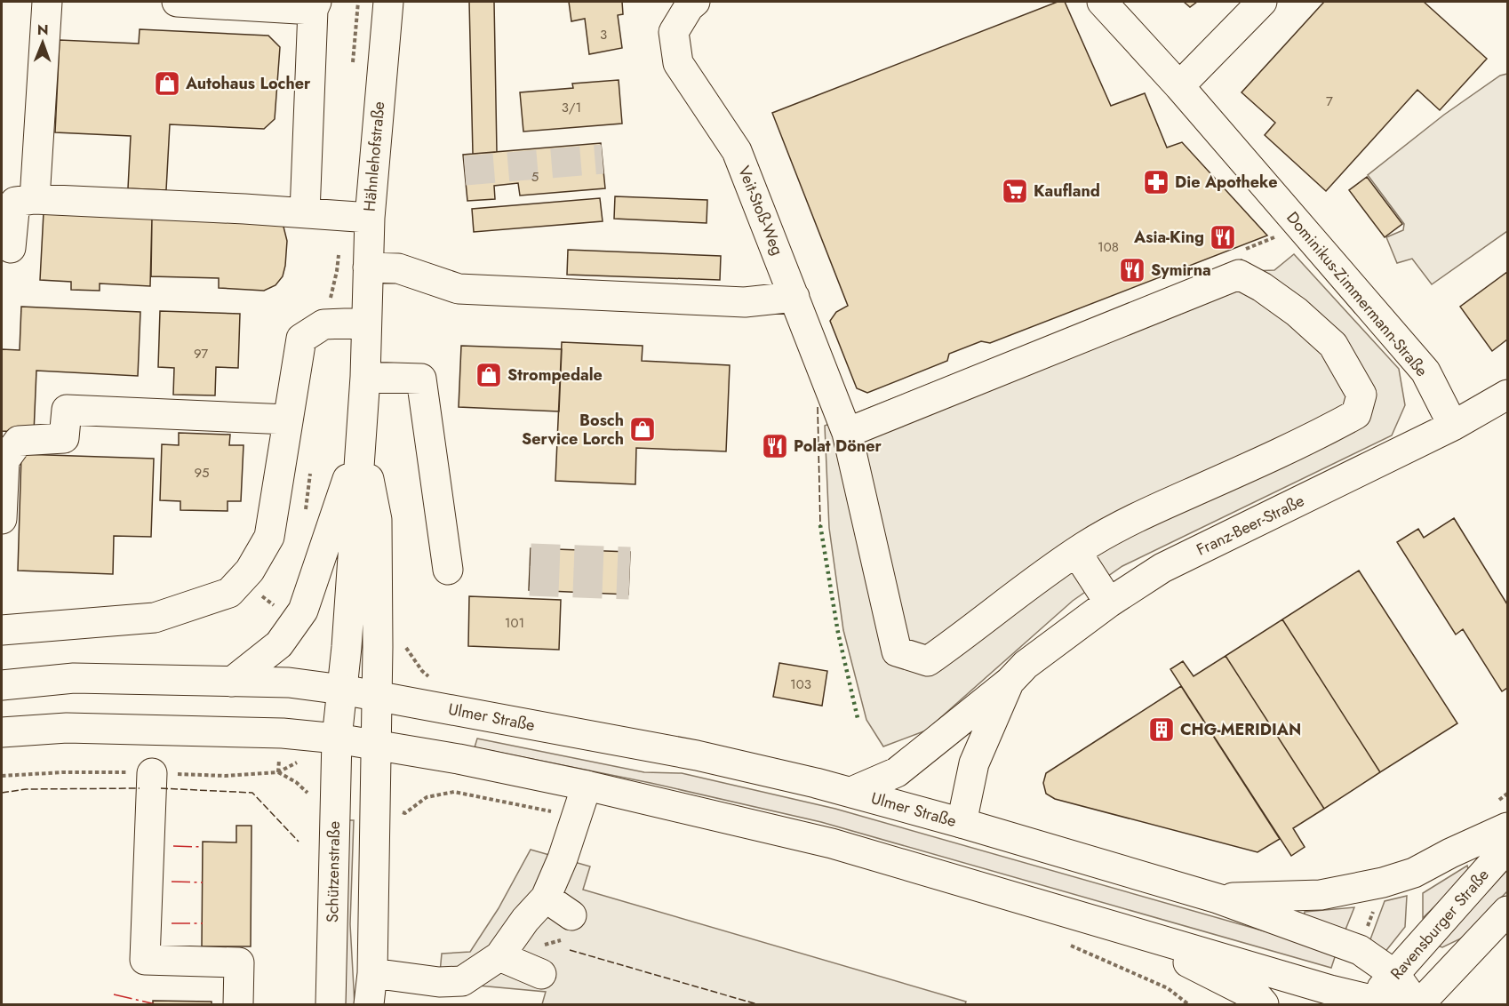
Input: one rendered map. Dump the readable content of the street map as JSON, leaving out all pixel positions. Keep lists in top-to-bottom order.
{
  "streets": {
    "main road": [
      "Hähnlehofstraße",
      "Veit-Stoß-Weg",
      "Dominikus-Zimmermann-Straße",
      "Franz-Beer-Straße",
      "Ulmer Straße",
      "Schützenstraße",
      "Ravensburger Straße"
    ]
  },
  "crossings": [
    ["Dominikus-Zimmermann-Straße", "Franz-Beer-Straße"],
    ["Franz-Beer-Straße", "Ulmer Straße"],
    ["Ulmer Straße", "Ravensburger Straße"]
  ],
  "places": {
    "shop": ["Autohaus Locher", "Strompedale", "Bosch Service Lorch"],
    "pharmacy": ["Die Apotheke"],
    "supermarket": ["Kaufland"],
    "restaurant": ["Asia-King", "Symirna", "Polat Döner"],
    "building": ["CHG-MERIDIAN"]
  },
  "house_numbers": [
    "3",
    "7",
    "3/1",
    "5",
    "108",
    "97",
    "95",
    "101",
    "103"
  ],
  "north": "top"
}
